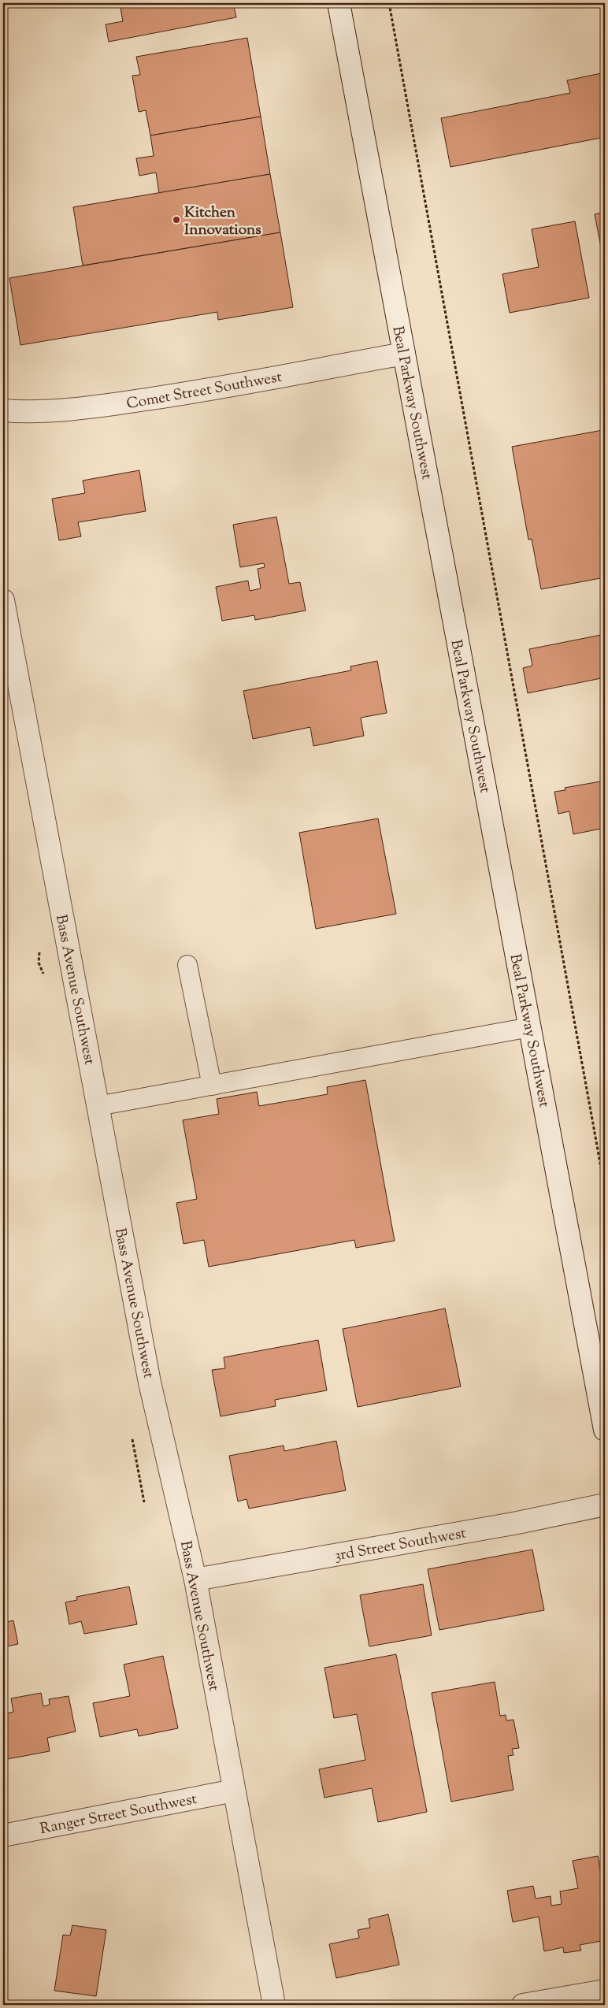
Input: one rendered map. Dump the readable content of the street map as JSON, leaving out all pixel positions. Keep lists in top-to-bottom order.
{
  "streets": {
    "street": [
      "Comet Street Southwest",
      "Beal Parkway Southwest",
      "Bass Avenue Southwest",
      "3rd Street Southwest",
      "Ranger Street Southwest"
    ]
  },
  "crossings": [
    ["Comet Street Southwest", "Beal Parkway Southwest"],
    ["Bass Avenue Southwest", "3rd Street Southwest"],
    ["Bass Avenue Southwest", "Ranger Street Southwest"]
  ],
  "places": ["Kitchen Innovations"]
}
